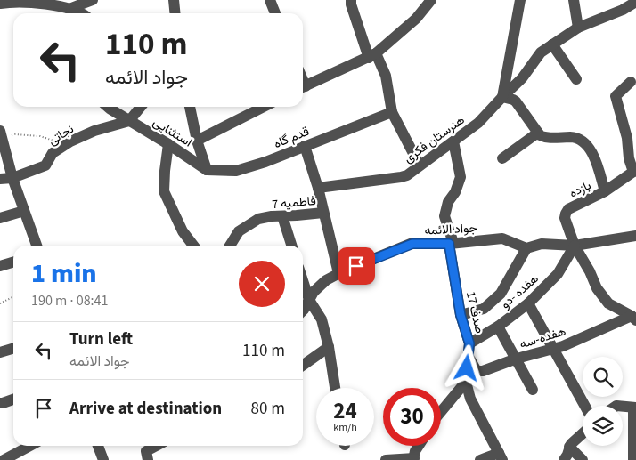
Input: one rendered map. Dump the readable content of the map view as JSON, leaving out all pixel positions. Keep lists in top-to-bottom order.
{
  "streets": {
    "street": [
      "استثنایی",
      "نجاتی",
      "قدم گاه",
      "هنرستان فکری",
      "یازده",
      "فاطمیه 7",
      "جواد الائمه",
      "هفده -دو",
      "صدف 17",
      "هفده-سه"
    ]
  },
  "crossings": [
    ["استثنایی", "نجاتی"],
    ["استثنایی", "قدم گاه"],
    ["هنرستان فکری", "صدف 17"],
    ["یازده", "هفده -دو"],
    ["جواد الائمه", "صدف 17"],
    ["هفده -دو", "صدف 17"],
    ["صدف 17", "هفده-سه"]
  ],
  "page": {
    "turn": ["110 m", "جواد الائمه"],
    "heading": ["1 min", "190 m · 08:41"],
    "list": [
      {
        "name": "Turn left",
        "note": "جواد الائمه",
        "value": "110 m"
      },
      {
        "name": "Arrive at destination",
        "value": "80 m"
      }
    ],
    "speed": "24 km/h",
    "limit": "30"
  }
}
